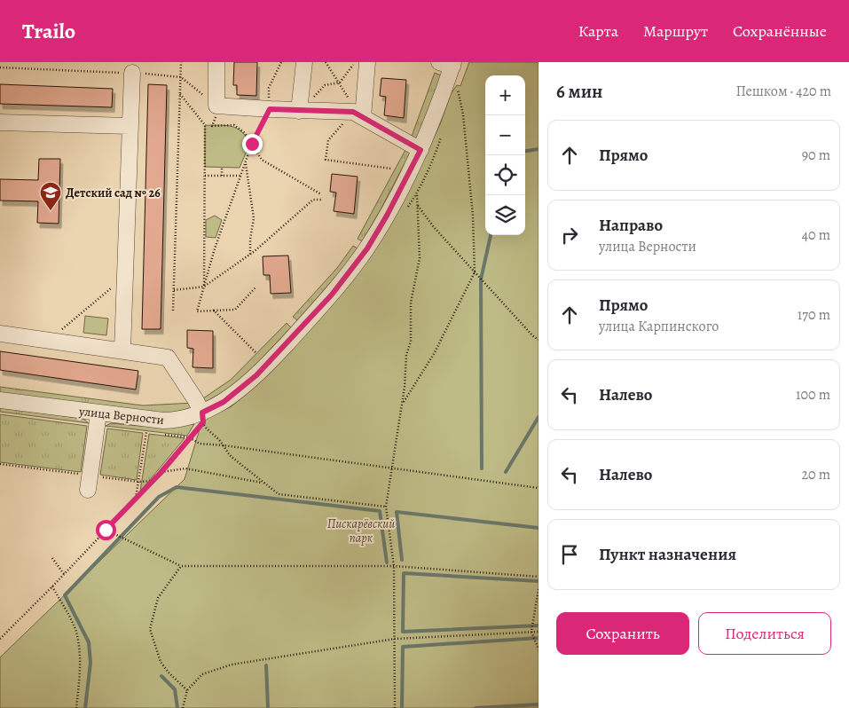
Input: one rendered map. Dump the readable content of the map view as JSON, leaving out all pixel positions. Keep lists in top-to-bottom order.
{
  "streets": {
    "street": ["улица Верности"]
  },
  "parks": ["Пискарёвский парк"],
  "places": {
    "school or university": ["Детский сад № 26"]
  },
  "page": {
    "header": "Trailo",
    "nav": ["Карта", "Маршрут", "Сохранённые"],
    "heading": ["6 мин", "Пешком · 420 m"],
    "map_buttons": ["+", "−"],
    "list": [
      ["Прямо", "90 m"],
      ["Направо", "улица Верности", "40 m"],
      ["Прямо", "улица Карпинского", "170 m"],
      ["Налево", "100 m"],
      ["Налево", "20 m"],
      "Пункт назначения"
    ],
    "buttons": ["Сохранить", "Поделиться"]
  }
}
